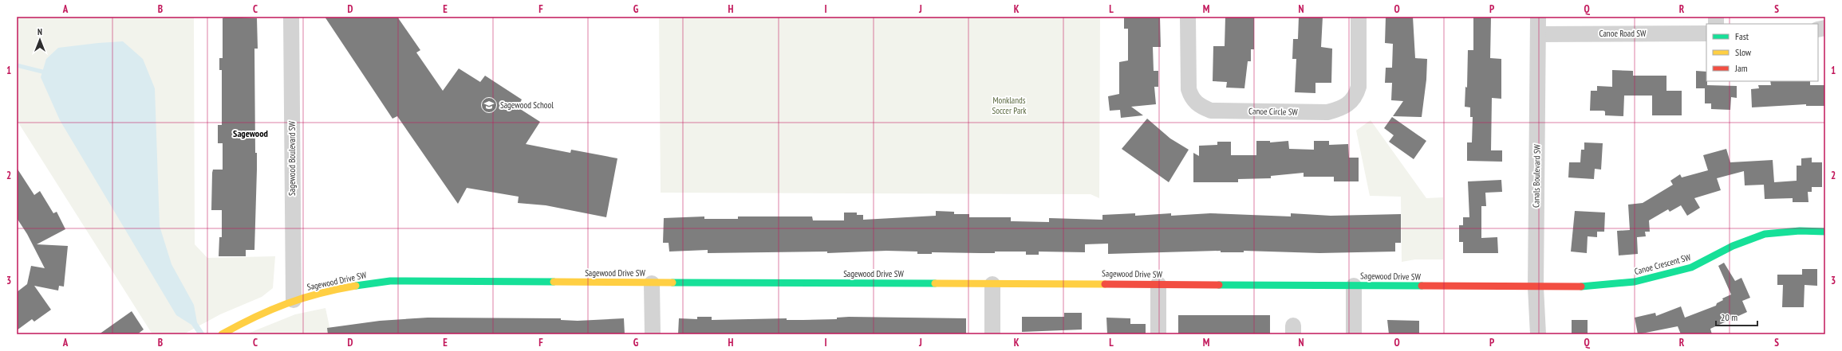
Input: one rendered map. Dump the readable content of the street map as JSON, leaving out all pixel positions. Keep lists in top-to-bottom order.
{
  "streets": {
    "street": [
      "Canoe Road SW",
      "Canoe Circle SW",
      "Sagewood Boulevard SW",
      "Canals Boulevard SW",
      "Canoe Crescent SW",
      "Sagewood Drive SW"
    ]
  },
  "crossings": [
    ["Canoe Road SW", "Canals Boulevard SW"],
    ["Sagewood Boulevard SW", "Sagewood Drive SW"],
    ["Canals Boulevard SW", "Canoe Crescent SW"],
    ["Canals Boulevard SW", "Sagewood Drive SW"],
    ["Canoe Crescent SW", "Sagewood Drive SW"]
  ],
  "districts": ["Sagewood"],
  "parks": ["Monklands Soccer Park"],
  "places": {
    "school or university": ["Sagewood School"]
  },
  "legend": ["Fast", "Slow", "Jam"],
  "scale_bar": "20 m",
  "north": "top",
  "grid": {
    "columns": [
      "A",
      "B",
      "C",
      "D",
      "E",
      "F",
      "G",
      "H",
      "I",
      "J",
      "K",
      "L",
      "M",
      "N",
      "O",
      "P",
      "Q",
      "R",
      "S"
    ],
    "rows": ["1", "2", "3"]
  }
}
